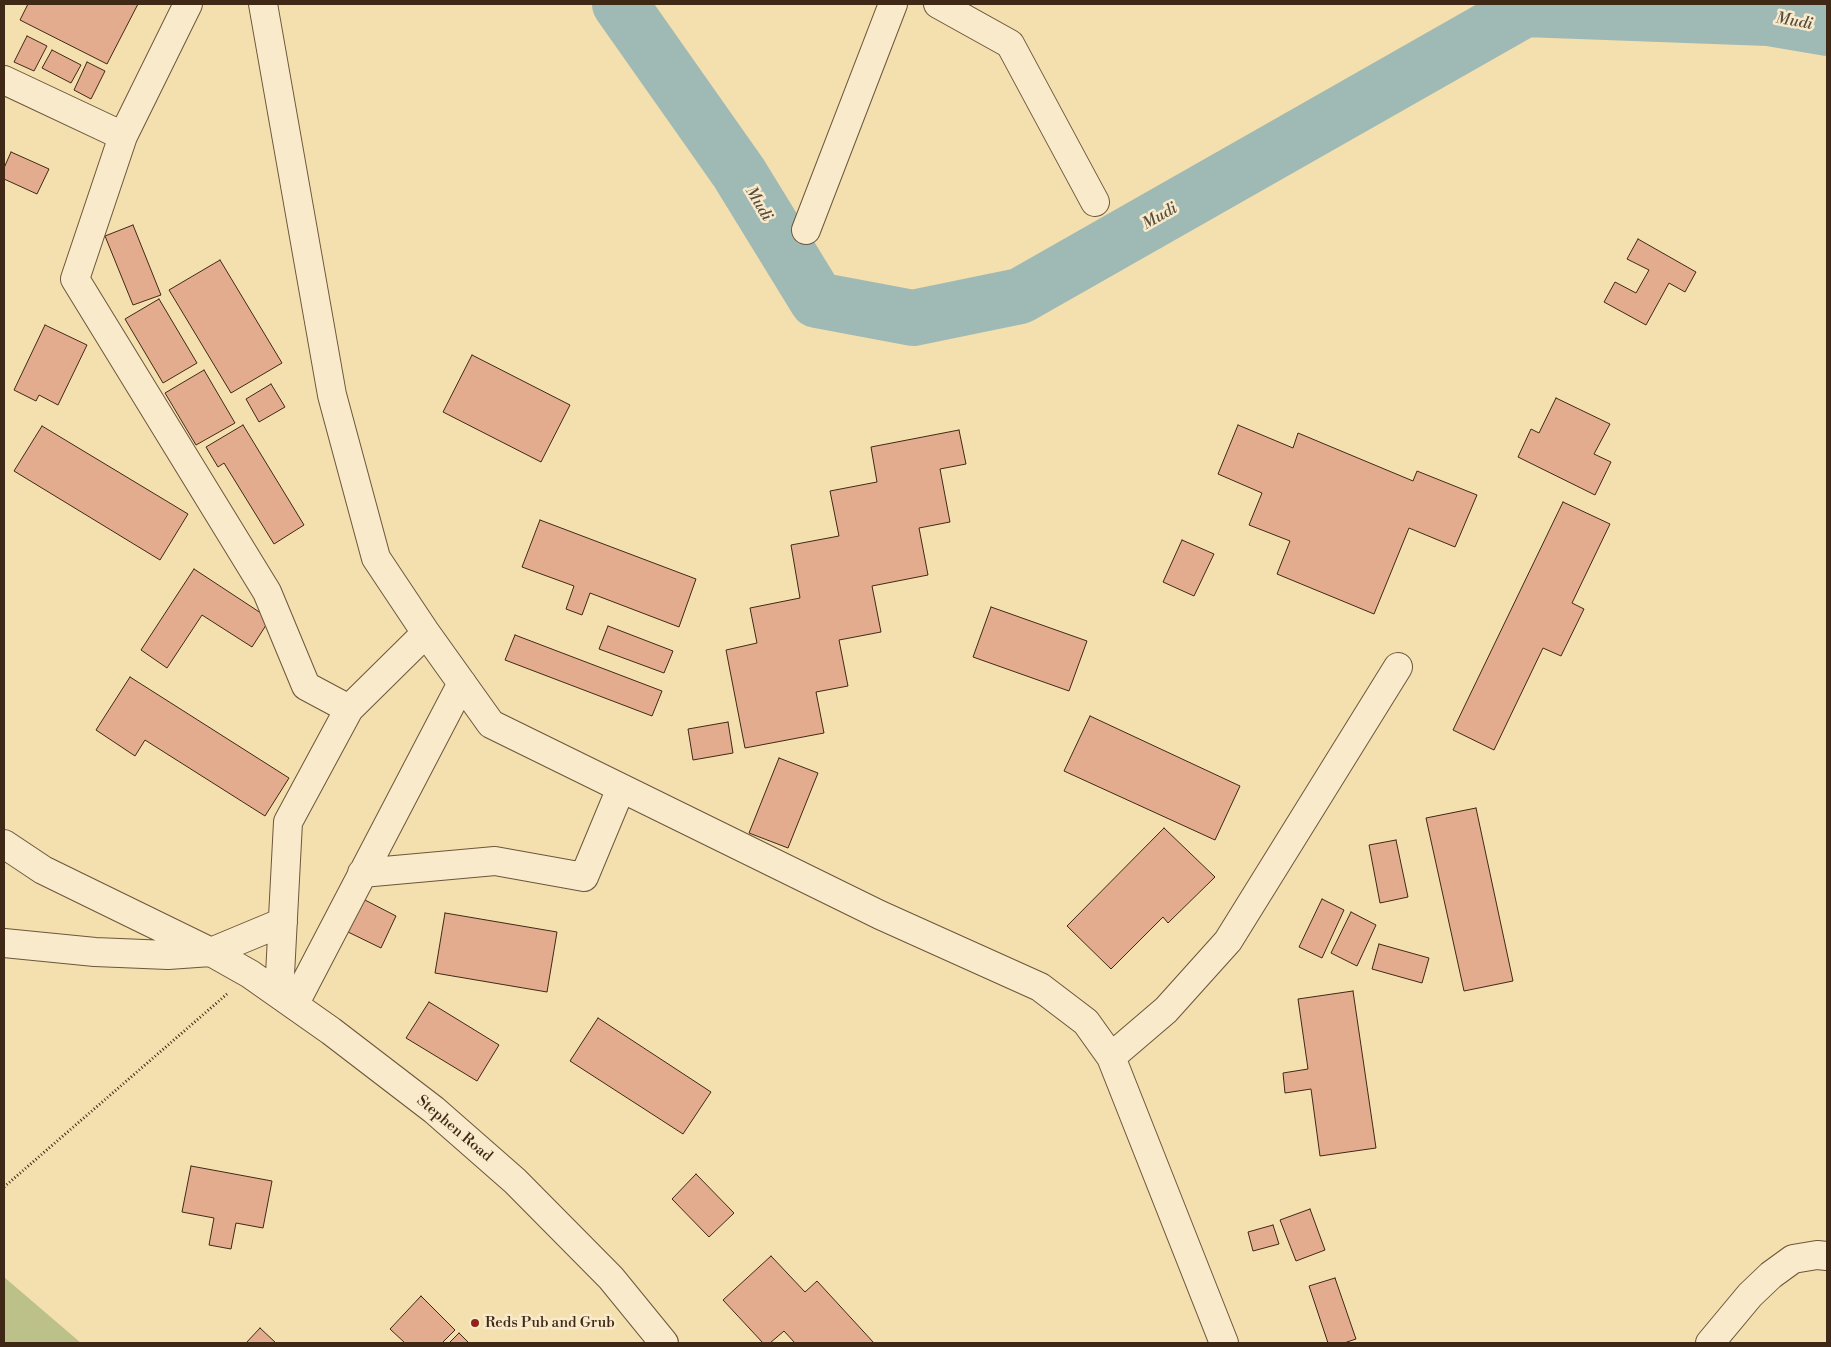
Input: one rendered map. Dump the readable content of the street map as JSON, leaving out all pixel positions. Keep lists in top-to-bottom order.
{
  "streets": {
    "street": ["Stephen Road"]
  },
  "water": ["Mudi"],
  "places": ["Reds Pub and Grub"]
}
